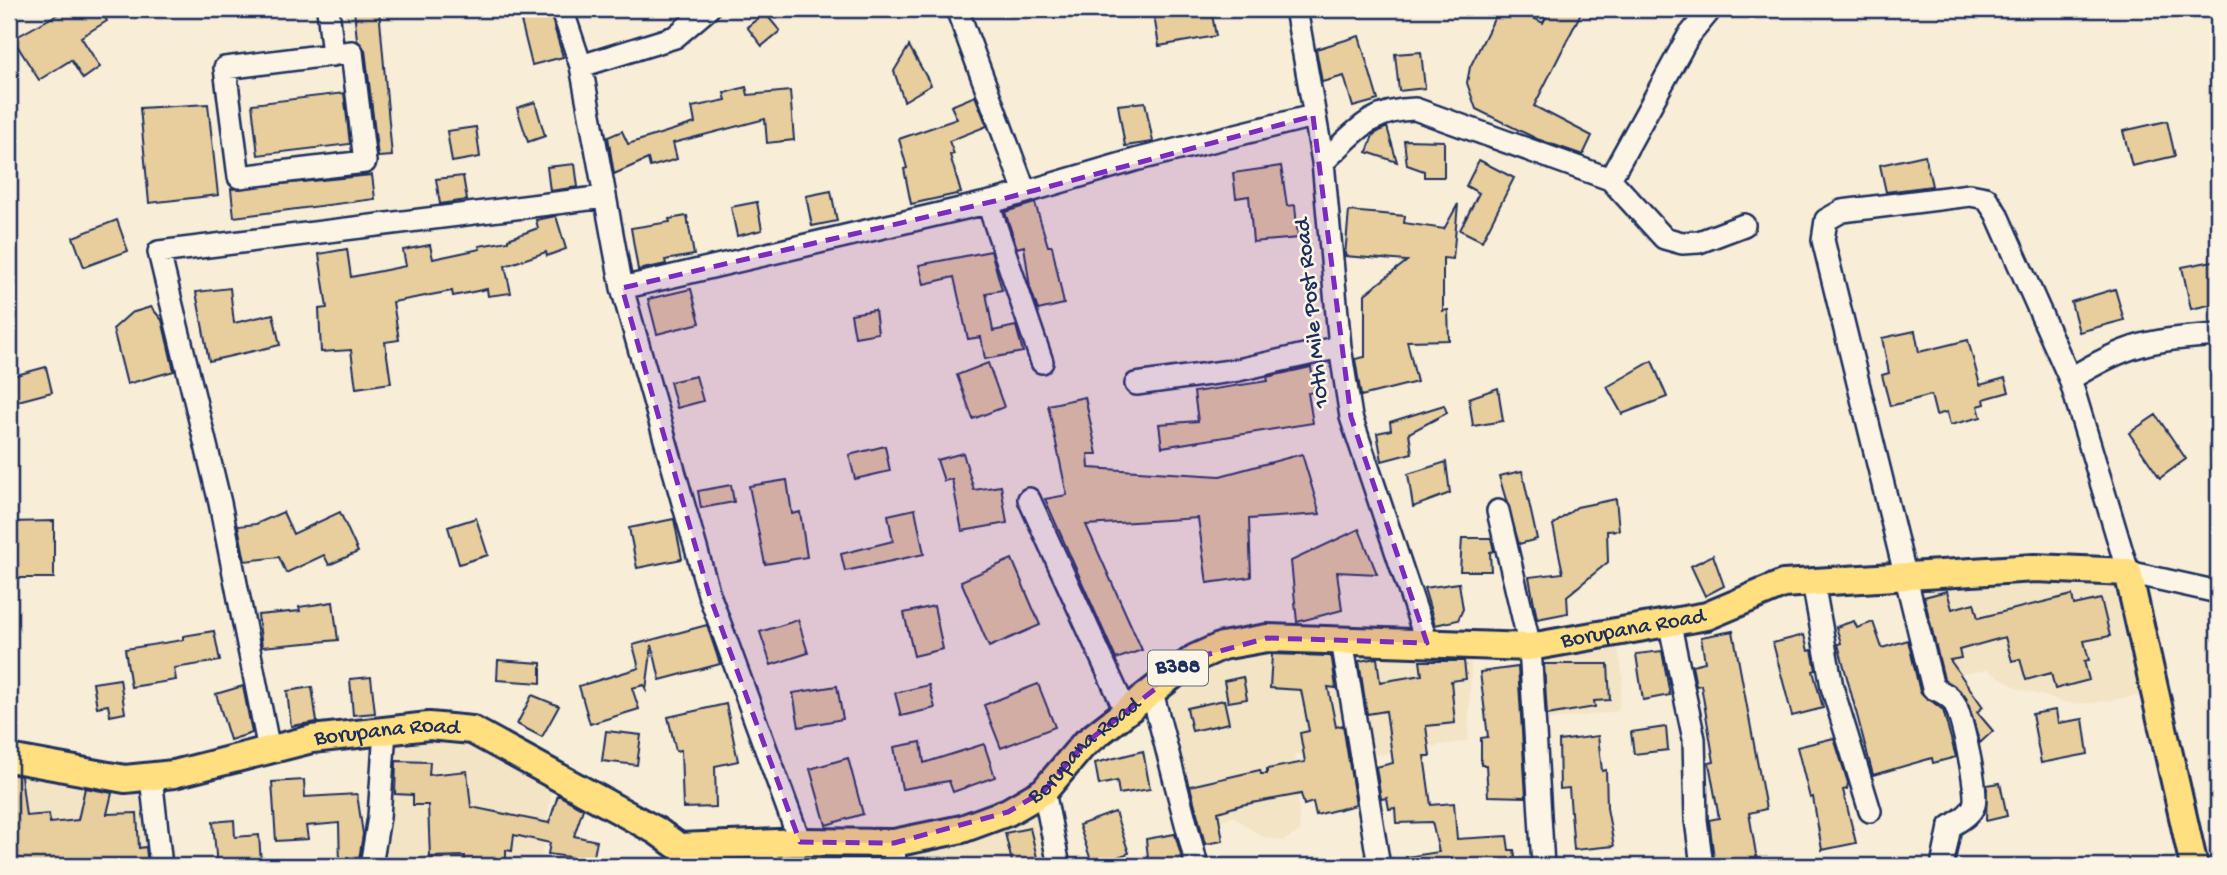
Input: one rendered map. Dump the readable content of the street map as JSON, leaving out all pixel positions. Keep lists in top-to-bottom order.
{
  "streets": {
    "main road": ["Borupana Road", "B388"],
    "street": ["10th Mile Post Road"]
  },
  "crossings": [
    ["10th Mile Post Road", "Borupana Road"]
  ]
}
